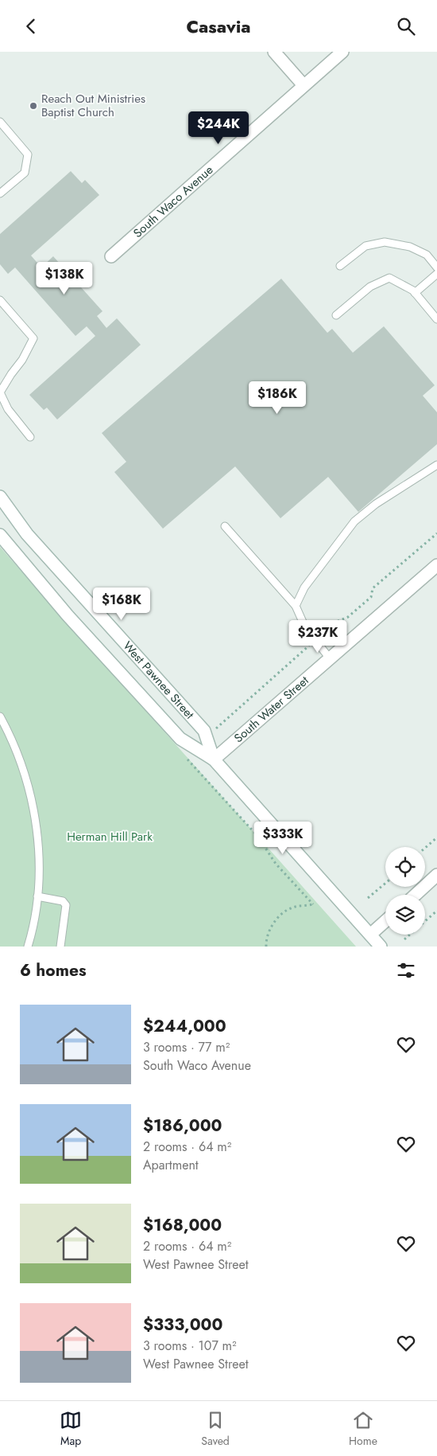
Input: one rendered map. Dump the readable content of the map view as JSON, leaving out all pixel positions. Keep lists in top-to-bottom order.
{
  "streets": {
    "main road": ["South Waco Avenue", "West Pawnee Street", "South Water Street"]
  },
  "crossings": [
    ["West Pawnee Street", "South Water Street"]
  ],
  "parks": ["Herman Hill Park"],
  "places": ["Reach Out Ministries Baptist Church"],
  "page": {
    "header": "Casavia",
    "price": [
      "$244K",
      "$138K",
      "$186K",
      "$168K",
      "$237K",
      "$333K"
    ],
    "heading": "6 homes",
    "list": [
      {
        "name": "$244,000",
        "note": "3 rooms · 77 m² · South Waco Avenue"
      },
      {
        "name": "$186,000",
        "note": "2 rooms · 64 m² · Apartment"
      },
      {
        "name": "$168,000",
        "note": "2 rooms · 64 m² · West Pawnee Street"
      },
      {
        "name": "$333,000",
        "note": "3 rooms · 107 m² · West Pawnee Street"
      }
    ],
    "tabs": ["Map", "Saved", "Home"]
  }
}
